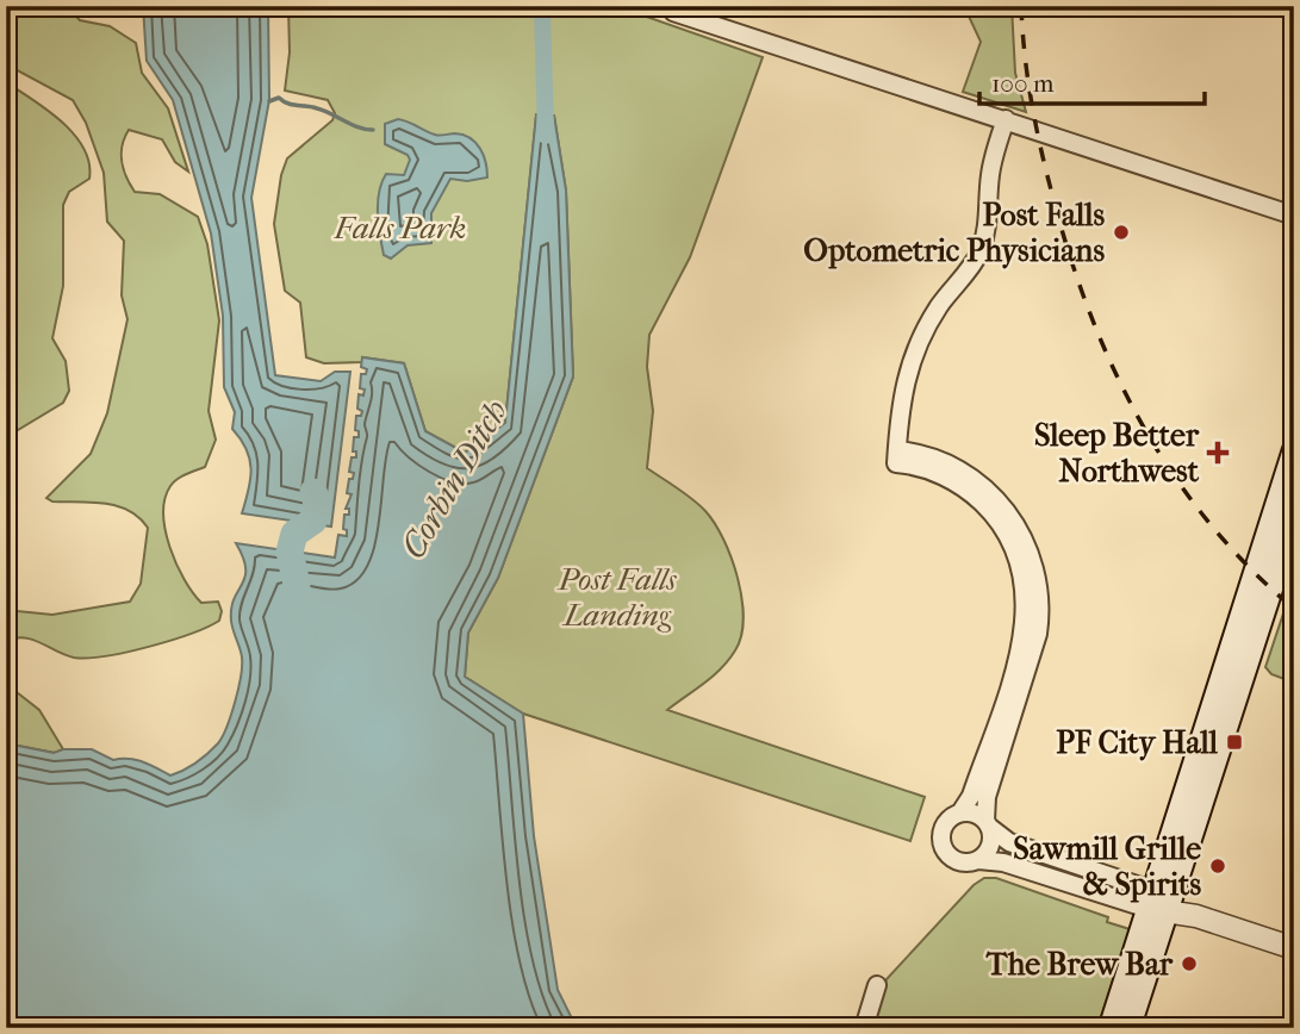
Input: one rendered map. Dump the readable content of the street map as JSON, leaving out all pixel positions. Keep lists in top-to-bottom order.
{
  "water": ["Corbin Ditch"],
  "parks": ["Falls Park", "Post Falls Landing"],
  "places": {
    "other": ["Post Falls Optometric Physicians", "Sawmill Grille & Spirits", "The Brew Bar"],
    "health": ["Sleep Better Northwest"],
    "transit": ["PF City Hall"]
  },
  "scale_bar": "100 m"
}
